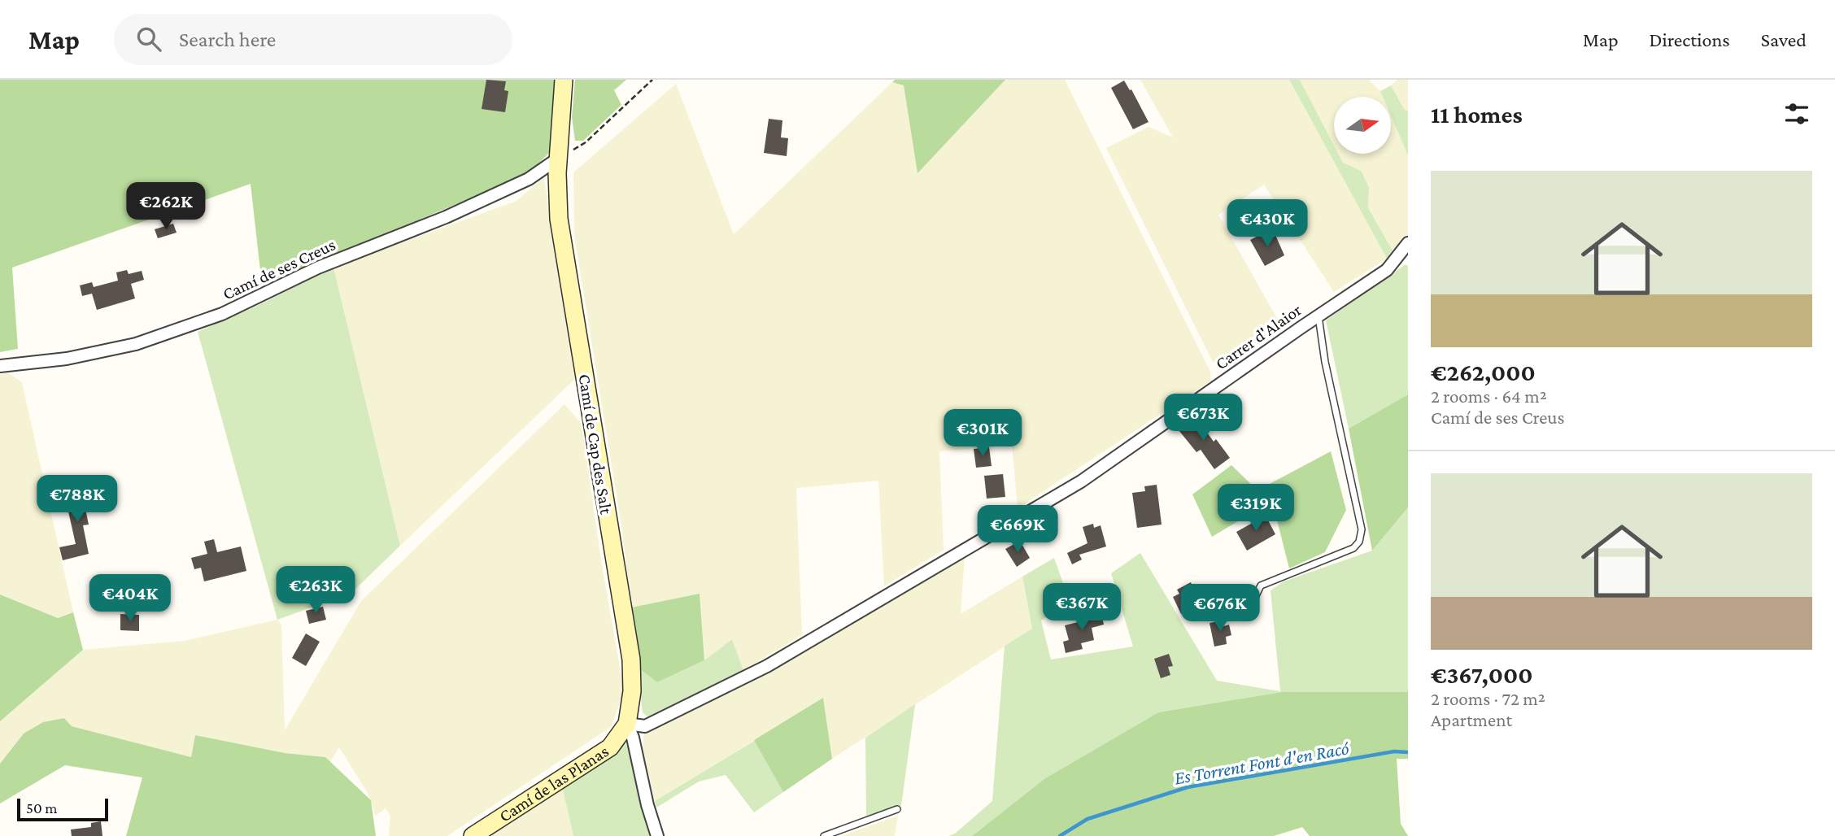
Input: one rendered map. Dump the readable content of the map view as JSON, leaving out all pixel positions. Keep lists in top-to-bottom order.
{
  "streets": {
    "street": [
      "Camí de ses Creus",
      "Carrer d'Alaior",
      "Camí de Cap des Salt",
      "Camí de las Planas"
    ]
  },
  "crossings": [
    ["Camí de ses Creus", "Camí de Cap des Salt"],
    ["Carrer d'Alaior", "Camí de Cap des Salt"],
    ["Carrer d'Alaior", "Camí de las Planas"],
    ["Camí de Cap des Salt", "Camí de las Planas"]
  ],
  "water": ["Es Torrent Font d'en Racó"],
  "scale_bar": "50 m",
  "north": "right",
  "page": {
    "header": "Map",
    "search": "Search here",
    "nav": ["Map", "Directions", "Saved"],
    "heading": "11 homes",
    "list": [
      {
        "name": "€262,000",
        "note": "2 rooms · 64 m² · Camí de ses Creus"
      },
      {
        "name": "€367,000",
        "note": "2 rooms · 72 m² · Apartment"
      }
    ],
    "price": [
      "€262K",
      "€430K",
      "€673K",
      "€301K",
      "€788K",
      "€319K",
      "€669K",
      "€263K",
      "€404K",
      "€367K",
      "€676K"
    ],
    "scale": "50 m"
  }
}
